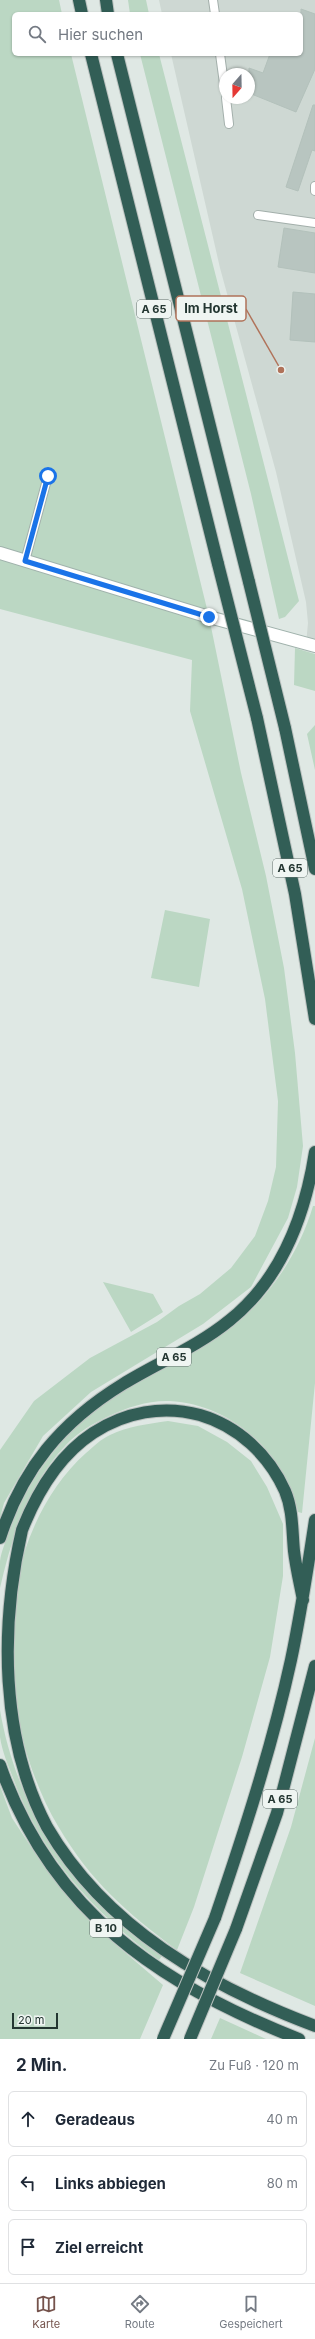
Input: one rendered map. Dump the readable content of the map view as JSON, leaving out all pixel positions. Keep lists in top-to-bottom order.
{
  "streets": {
    "highway": ["A 65", "B 10"]
  },
  "crossings": [
    ["A 65", "B 10"]
  ],
  "places": ["Im Horst"],
  "scale_bar": "20 m",
  "north": "bottom",
  "page": {
    "search": "Hier suchen",
    "scale": "20 m",
    "heading": ["2 Min.", "Zu Fuß · 120 m"],
    "list": [
      ["Geradeaus", "40 m"],
      ["Links abbiegen", "80 m"],
      "Ziel erreicht"
    ],
    "nav": ["Karte", "Route", "Gespeichert"]
  }
}
